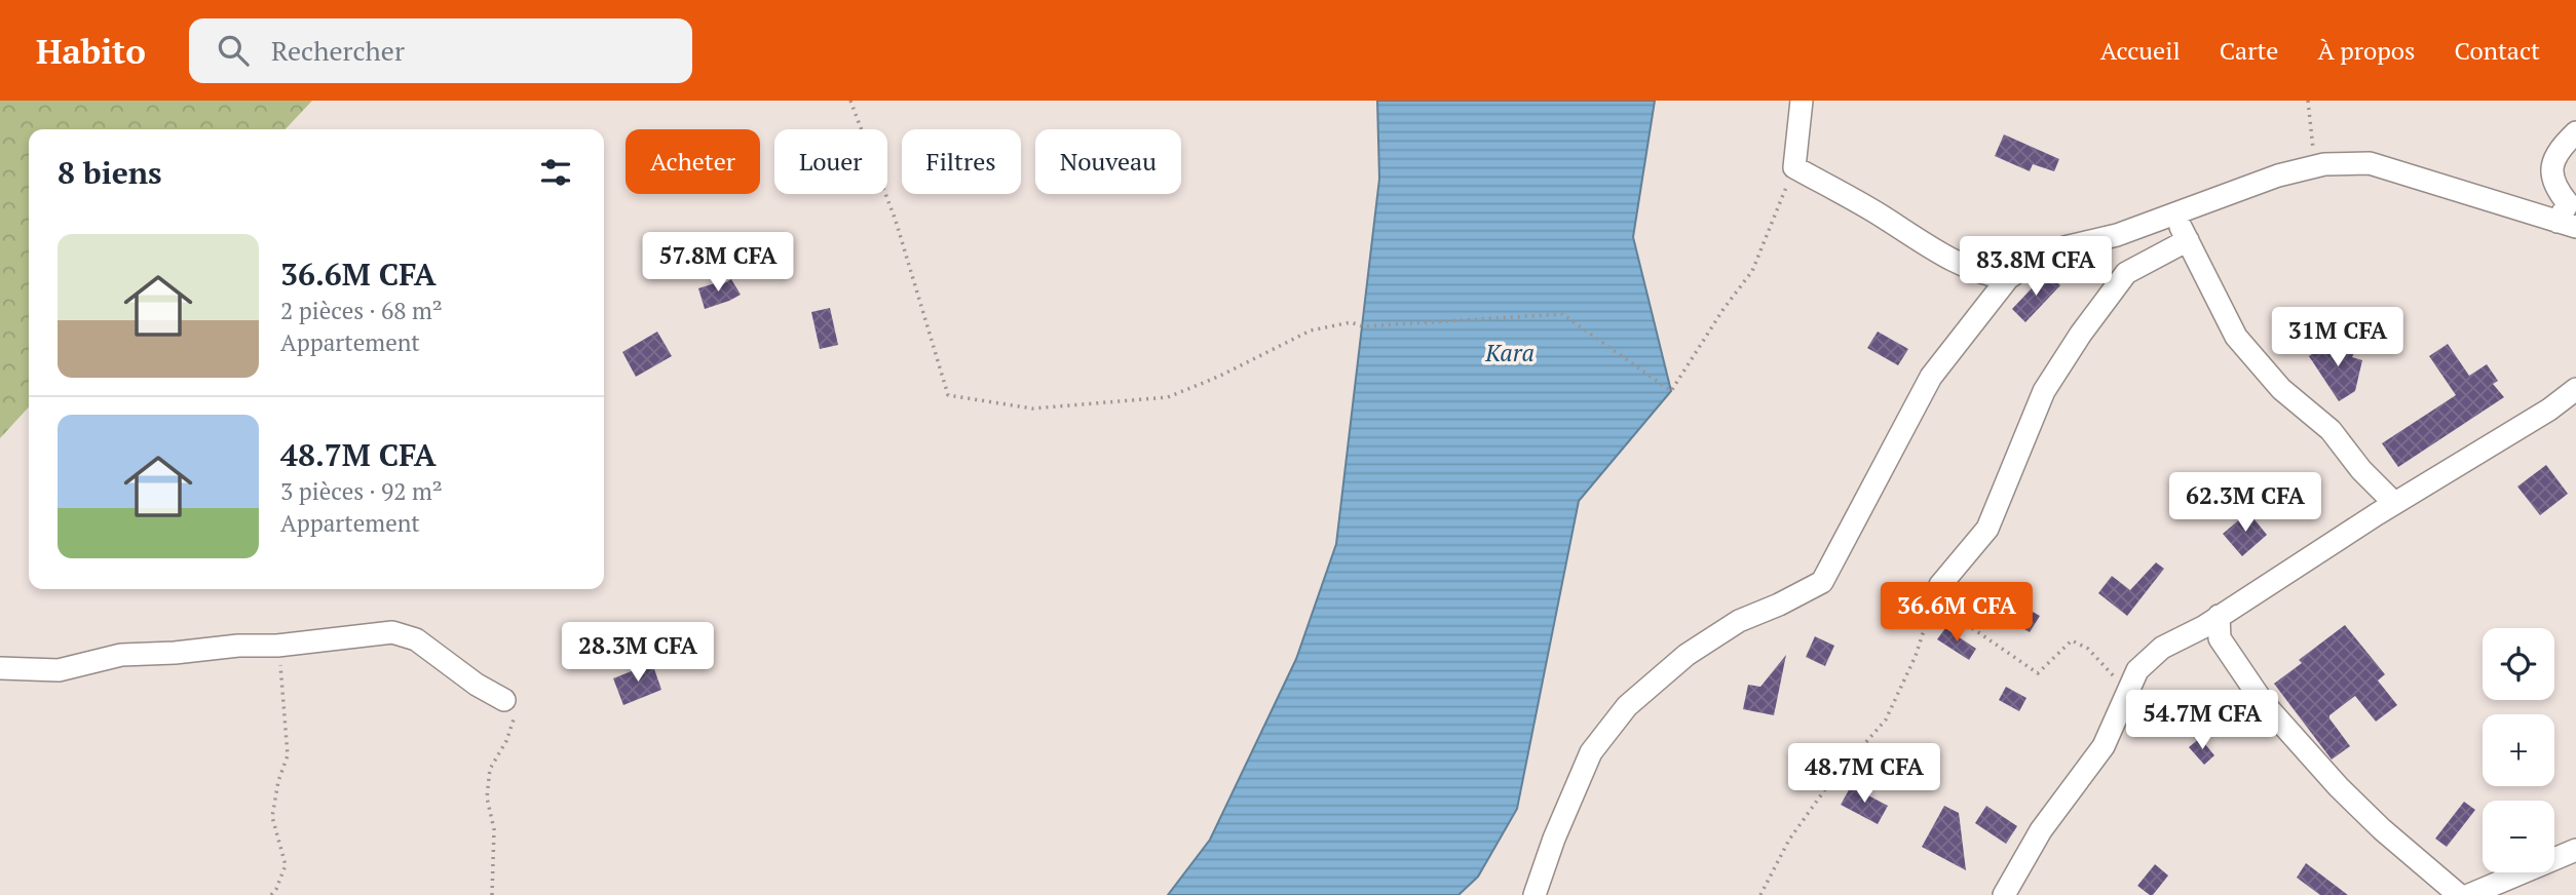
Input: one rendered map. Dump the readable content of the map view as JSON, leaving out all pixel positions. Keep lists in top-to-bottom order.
{
  "water": ["Kara"],
  "page": {
    "header": "Habito",
    "search": "Rechercher",
    "nav": [
      "Accueil",
      "Carte",
      "À propos",
      "Contact"
    ],
    "chip": [
      "Acheter",
      "Louer",
      "Filtres",
      "Nouveau"
    ],
    "heading": "8 biens",
    "list": [
      {
        "name": "36.6M CFA",
        "note": "2 pièces · 68 m² · Appartement"
      },
      {
        "name": "48.7M CFA",
        "note": "3 pièces · 92 m² · Appartement"
      }
    ],
    "price": [
      "57.8M CFA",
      "83.8M CFA",
      "31M CFA",
      "62.3M CFA",
      "36.6M CFA",
      "28.3M CFA",
      "54.7M CFA",
      "48.7M CFA"
    ],
    "map_buttons": ["+", "−"]
  }
}
